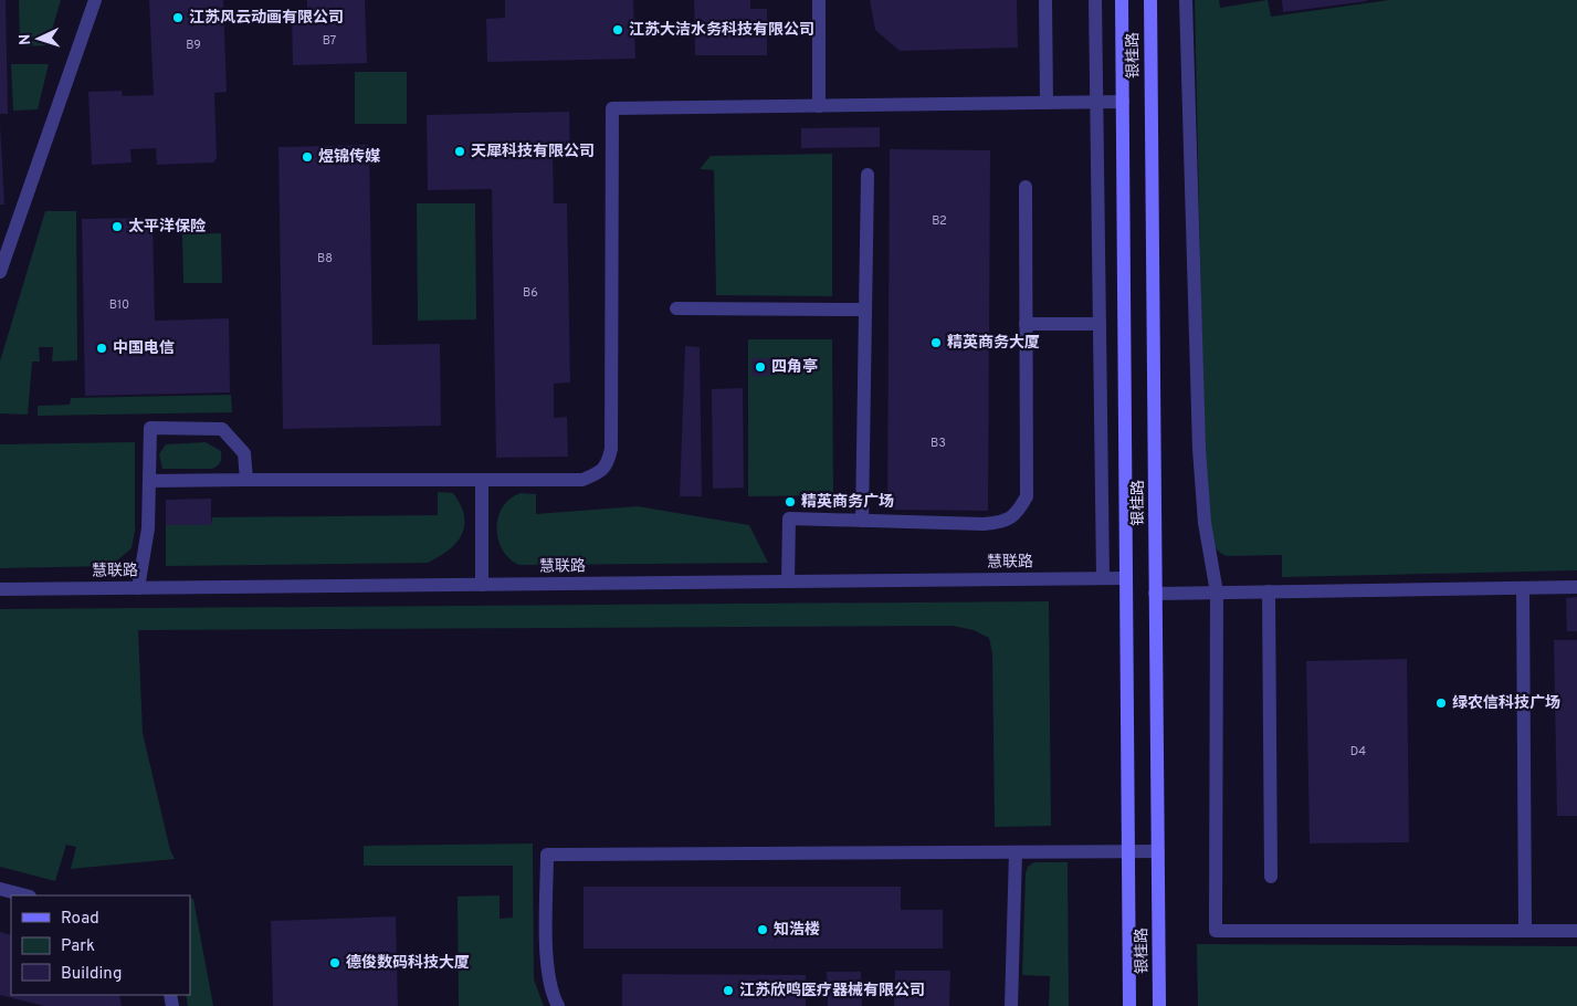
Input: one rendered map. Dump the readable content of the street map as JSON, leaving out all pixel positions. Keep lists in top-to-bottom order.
{
  "streets": {
    "street": ["银桂路", "慧联路"]
  },
  "crossings": [
    ["银桂路", "慧联路"]
  ],
  "places": [
    "江苏风云动画有限公司",
    "江苏大洁水务科技有限公司",
    "天犀科技有限公司",
    "煜锦传媒",
    "太平洋保险",
    "精英商务大厦",
    "中国电信",
    "四角亭",
    "精英商务广场",
    "绿农信科技广场",
    "知浩楼",
    "德俊数码科技大厦",
    "江苏欣鸣医疗器械有限公司"
  ],
  "house_numbers": [
    "B7",
    "B9",
    "B2",
    "B8",
    "B6",
    "B10",
    "B3",
    "D4"
  ],
  "legend": ["Road", "Park", "Building"],
  "north": "left"
}
